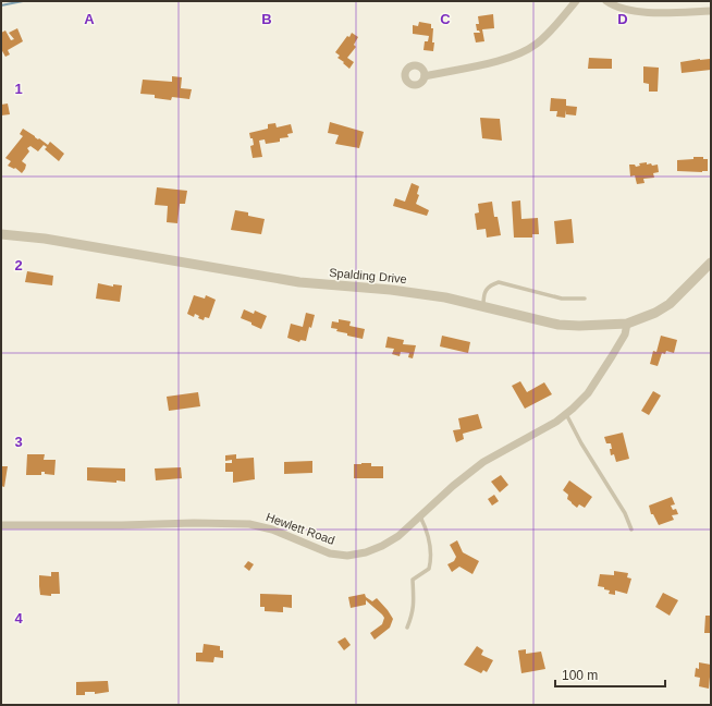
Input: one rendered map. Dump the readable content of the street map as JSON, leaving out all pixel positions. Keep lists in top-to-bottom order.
{
  "streets": {
    "street": ["Spalding Drive", "Hewlett Road"]
  },
  "crossings": [
    ["Spalding Drive", "Hewlett Road"]
  ],
  "scale_bar": "100 m",
  "grid": {
    "columns": [
      "A",
      "B",
      "C",
      "D"
    ],
    "rows": [
      "1",
      "2",
      "3",
      "4"
    ]
  }
}
